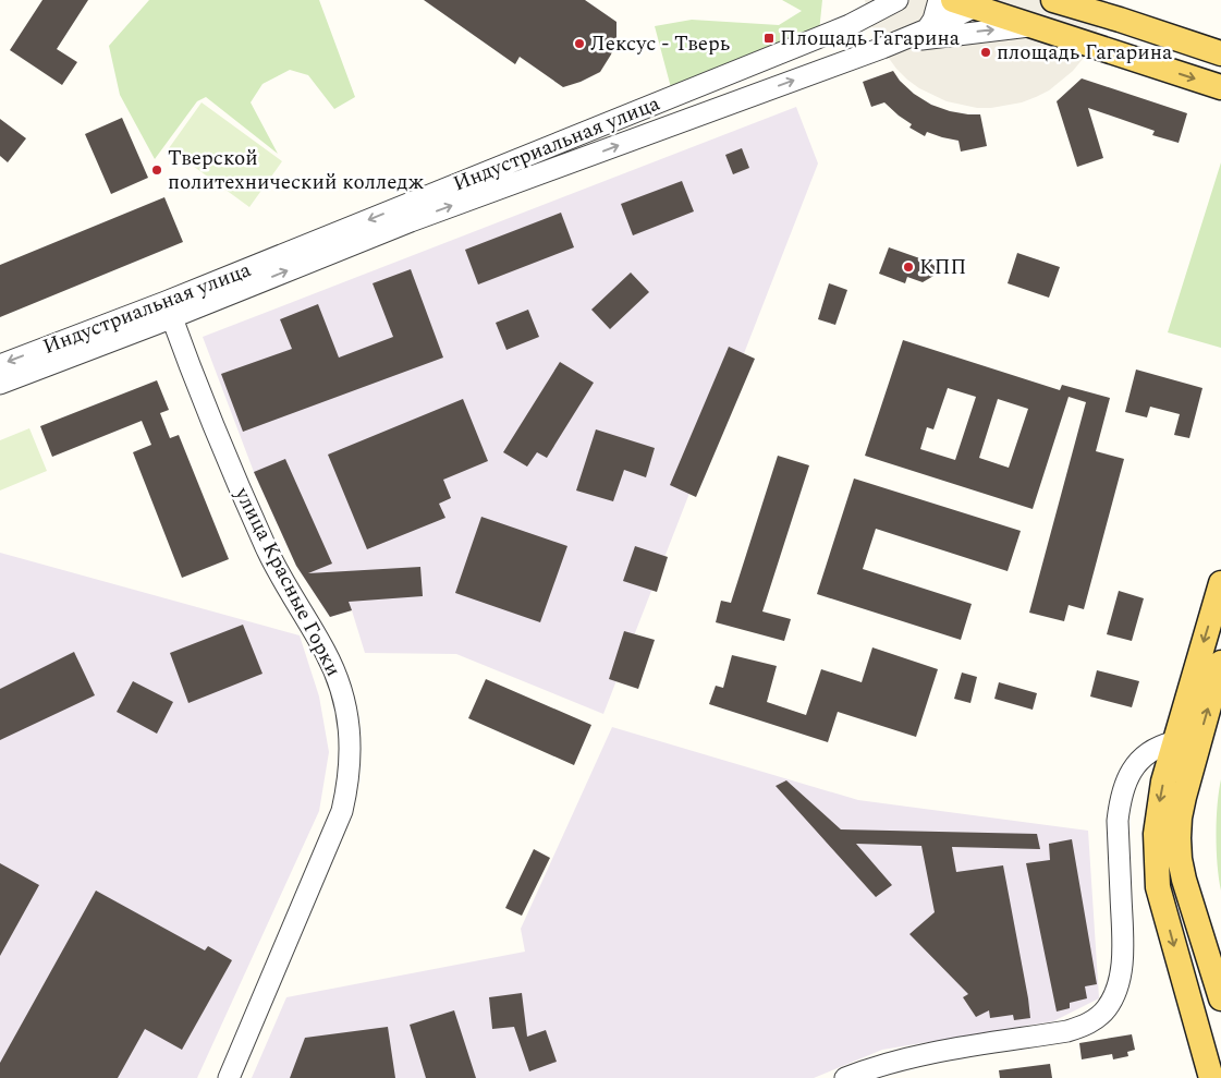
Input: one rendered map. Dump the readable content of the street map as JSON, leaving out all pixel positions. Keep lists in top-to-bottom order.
{
  "streets": {
    "street": ["Индустриальная улица", "улица Красные Горки"]
  },
  "crossings": [
    ["Индустриальная улица", "улица Красные Горки"]
  ],
  "places": {
    "transit": ["Площадь Гагарина"],
    "other": [
      "Лексус - Тверь",
      "площадь Гагарина",
      "Тверской политехнический колледж",
      "КПП"
    ]
  }
}
